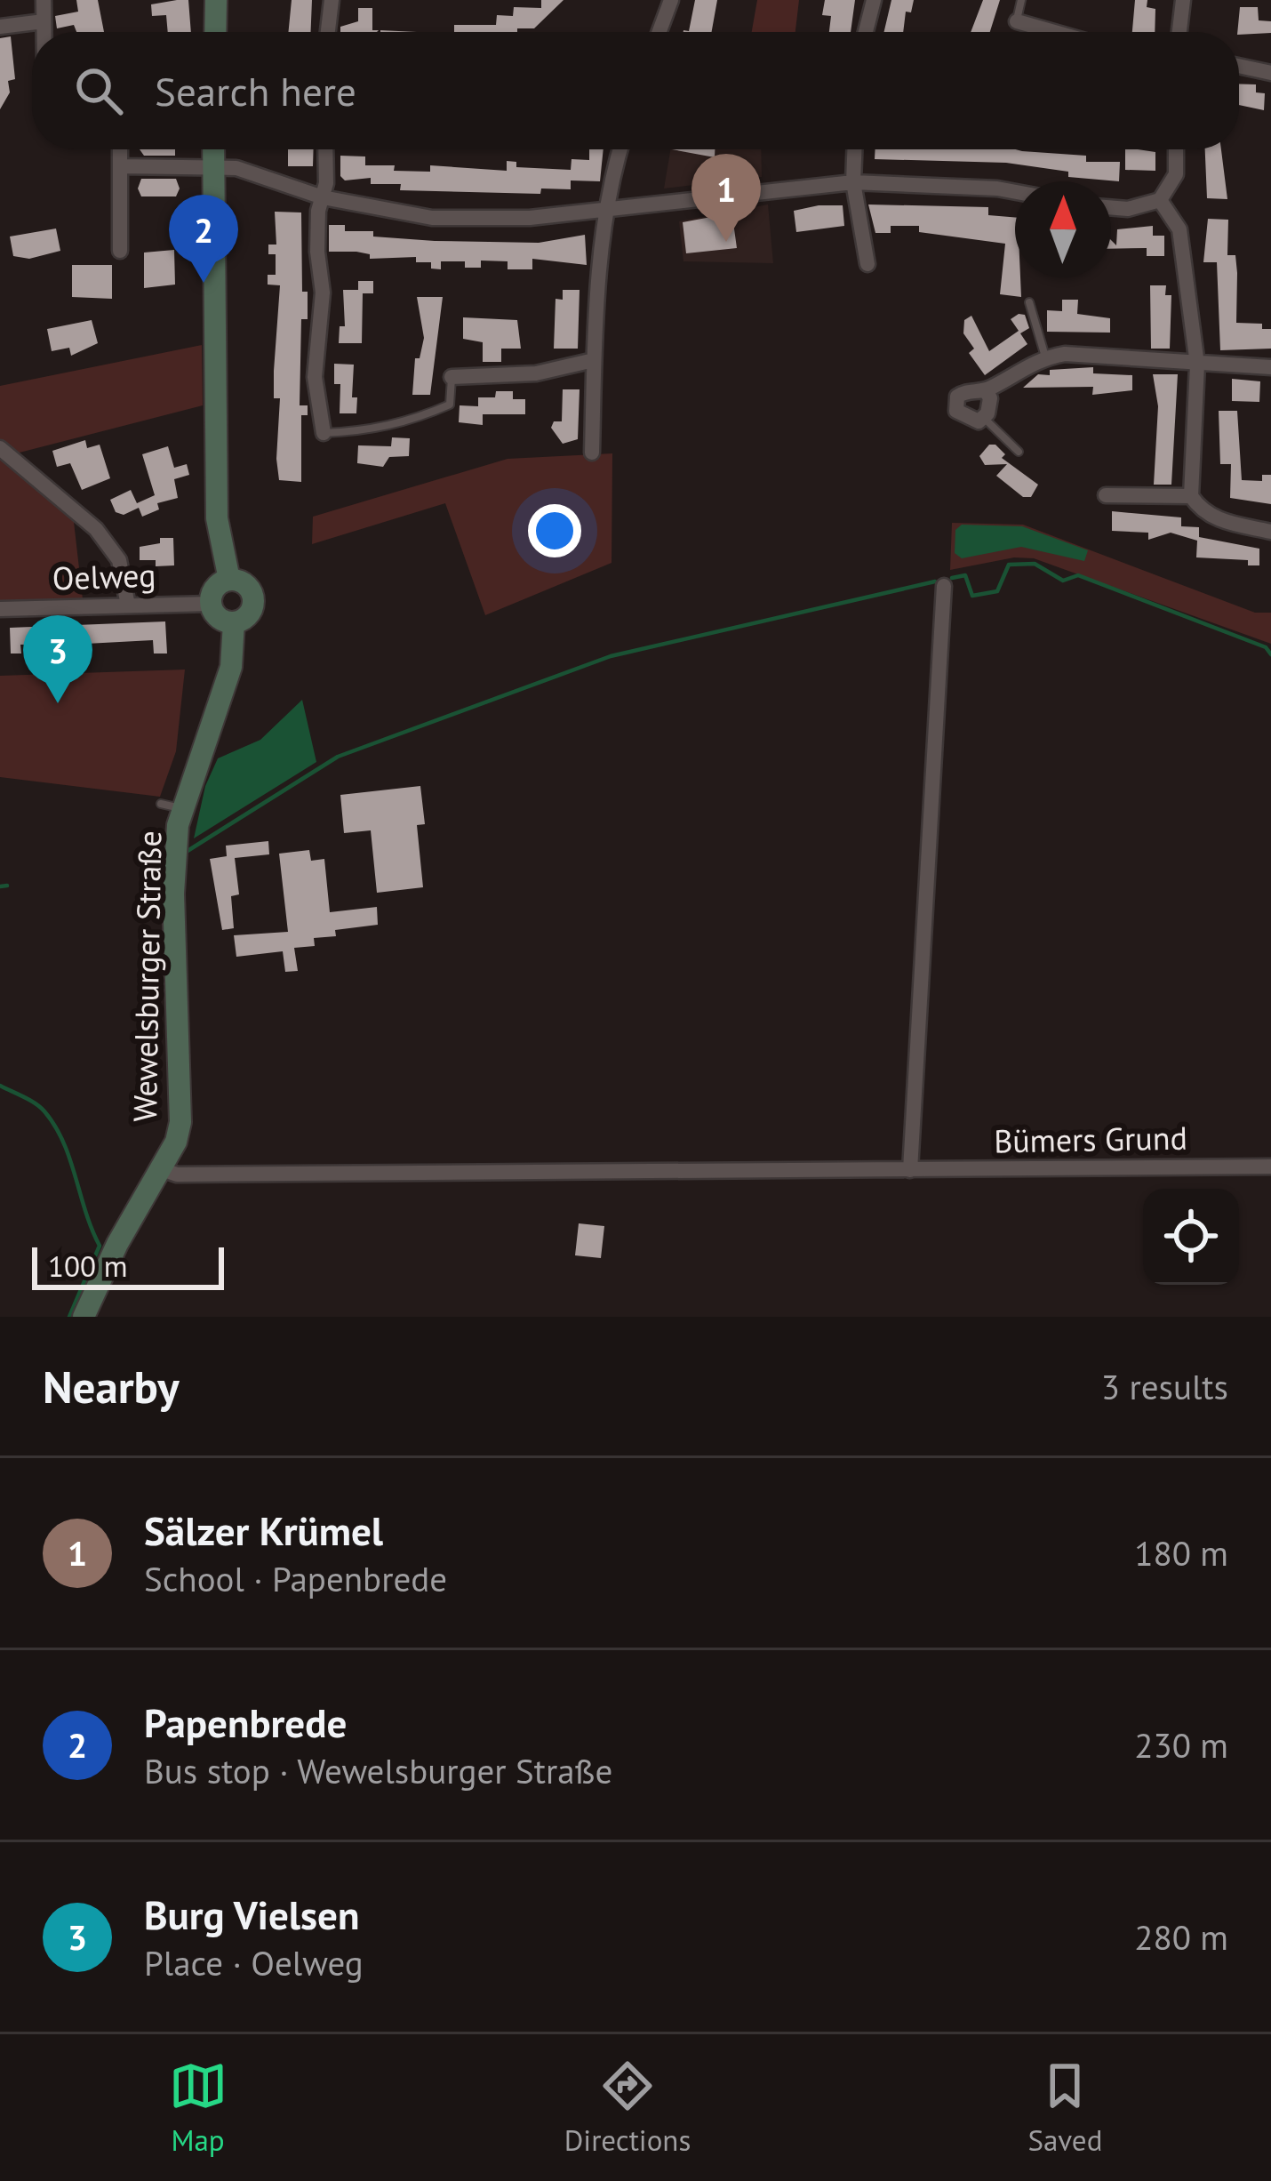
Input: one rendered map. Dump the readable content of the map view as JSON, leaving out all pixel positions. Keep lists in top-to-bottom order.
{
  "streets": {
    "main road": ["Wewelsburger Straße"],
    "street": ["Oelweg", "Bümers Grund"]
  },
  "crossings": [
    ["Oelweg", "Wewelsburger Straße"],
    ["Wewelsburger Straße", "Bümers Grund"]
  ],
  "scale_bar": "100 m",
  "north": "top",
  "page": {
    "search": "Search here",
    "pins": ["1", "2", "3"],
    "scale": "100 m",
    "heading": ["Nearby", "3 results"],
    "list": [
      {
        "mark": "1",
        "name": "Sälzer Krümel",
        "note": "School · Papenbrede",
        "value": "180 m"
      },
      {
        "mark": "2",
        "name": "Papenbrede",
        "note": "Bus stop · Wewelsburger Straße",
        "value": "230 m"
      },
      {
        "mark": "3",
        "name": "Burg Vielsen",
        "note": "Place · Oelweg",
        "value": "280 m"
      }
    ],
    "nav": ["Map", "Directions", "Saved"]
  }
}
